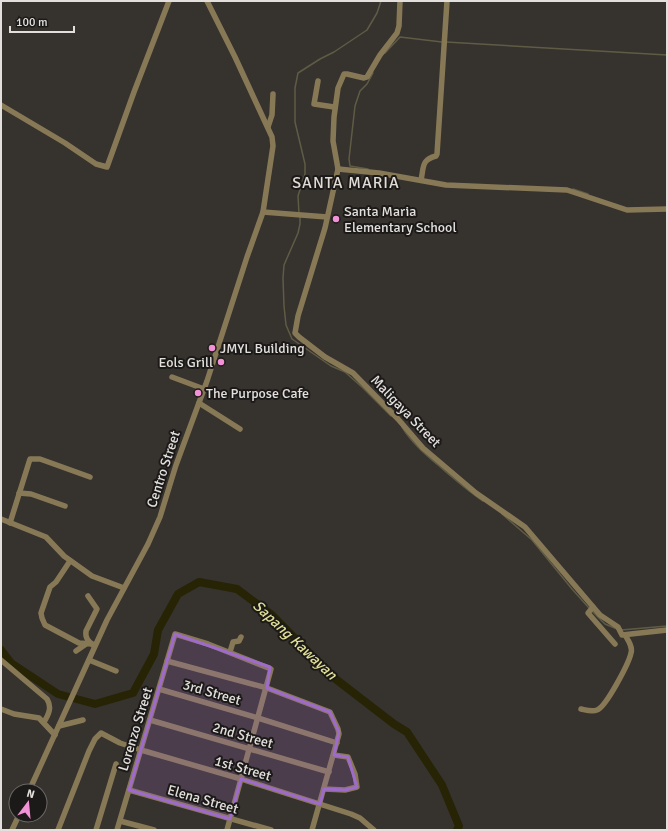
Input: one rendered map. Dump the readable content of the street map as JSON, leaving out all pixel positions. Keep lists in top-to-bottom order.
{
  "streets": {
    "street": [
      "Maligaya Street",
      "Centro Street",
      "3rd Street",
      "Lorenzo Street",
      "2nd Street",
      "1st Street",
      "Elena Street"
    ]
  },
  "crossings": [
    ["3rd Street", "Lorenzo Street"],
    ["Lorenzo Street", "2nd Street"],
    ["Lorenzo Street", "1st Street"],
    ["Lorenzo Street", "Elena Street"]
  ],
  "districts": ["SANTA MARIA"],
  "water": ["Sapang Kawayan"],
  "places": [
    "Santa Maria Elementary School",
    "JMYL Building",
    "Eols Grill",
    "The Purpose Cafe"
  ],
  "scale_bar": "100 m",
  "north": "top"
}
